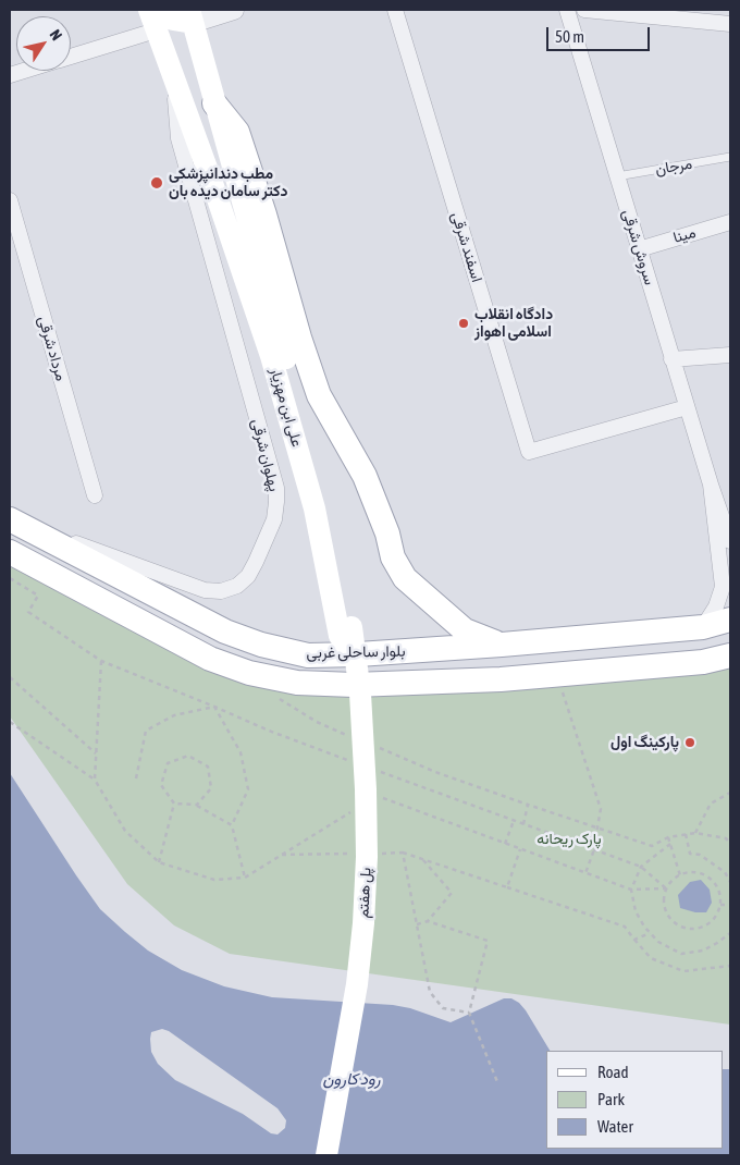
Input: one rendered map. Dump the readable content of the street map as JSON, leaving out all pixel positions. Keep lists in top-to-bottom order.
{
  "streets": {
    "main road": [
      "علی ابن مهزیار",
      "پهلوان شرقی",
      "بلوار ساحلی غربی",
      "پل هفتم"
    ],
    "street": [
      "مینا",
      "اسفند شرقی",
      "سروش شرقی",
      "مرداد شرقی"
    ],
    "lane": ["مرجان"]
  },
  "crossings": [
    ["مرجان", "سروش شرقی"],
    ["مینا", "سروش شرقی"],
    ["اسفند شرقی", "سروش شرقی"],
    ["علی ابن مهزیار", "پهلوان شرقی"],
    ["علی ابن مهزیار", "پل هفتم"],
    ["پهلوان شرقی", "بلوار ساحلی غربی"]
  ],
  "water": ["رود کارون"],
  "parks": ["پارک ریحانه"],
  "places": ["مطب دندانپزشکی دکتر سامان دیده بان", "دادگاه انقلاب اسلامی اهواز", "پارکینگ اول"],
  "legend": ["Road", "Park", "Water"],
  "scale_bar": "50 m",
  "north": "top right"
}
